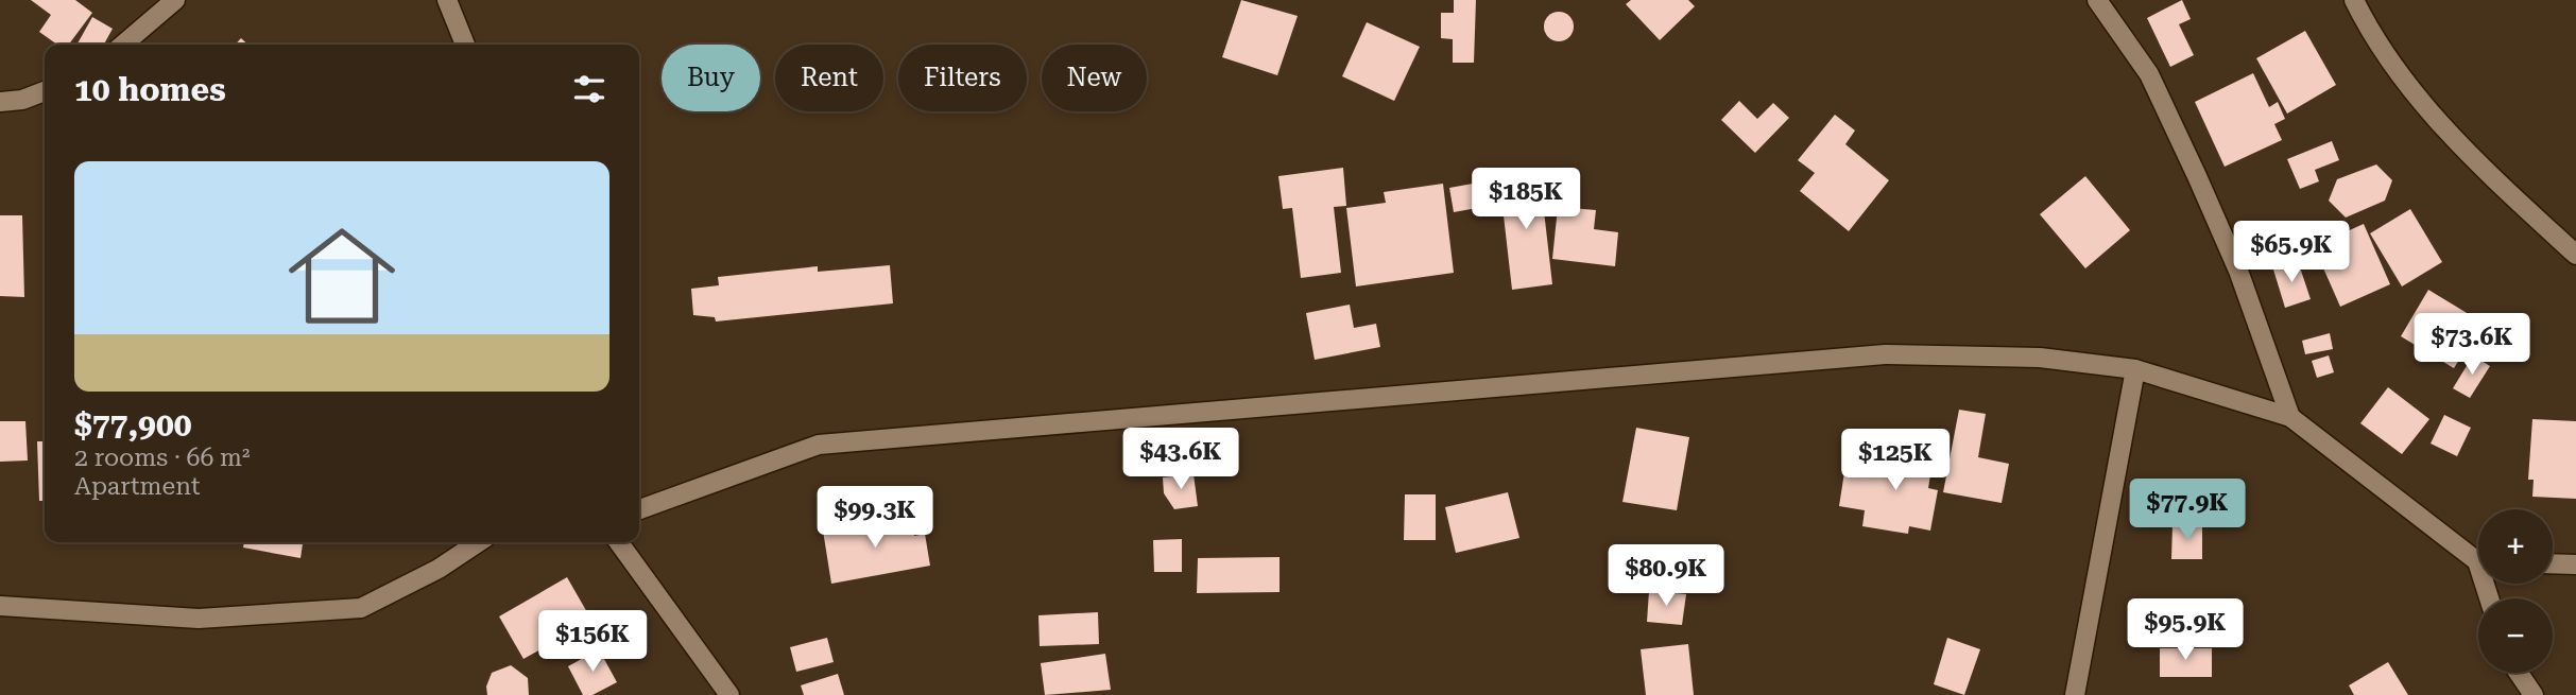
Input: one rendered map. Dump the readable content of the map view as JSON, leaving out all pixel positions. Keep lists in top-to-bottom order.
{
  "page": {
    "chip": [
      "Buy",
      "Rent",
      "Filters",
      "New"
    ],
    "heading": "10 homes",
    "list": [
      {
        "name": "$77,900",
        "note": "2 rooms · 66 m² · Apartment"
      }
    ],
    "price": [
      "$185K",
      "$65.9K",
      "$73.6K",
      "$43.6K",
      "$125K",
      "$77.9K",
      "$99.3K",
      "$80.9K",
      "$95.9K",
      "$156K"
    ],
    "map_buttons": ["+", "−"]
  }
}
